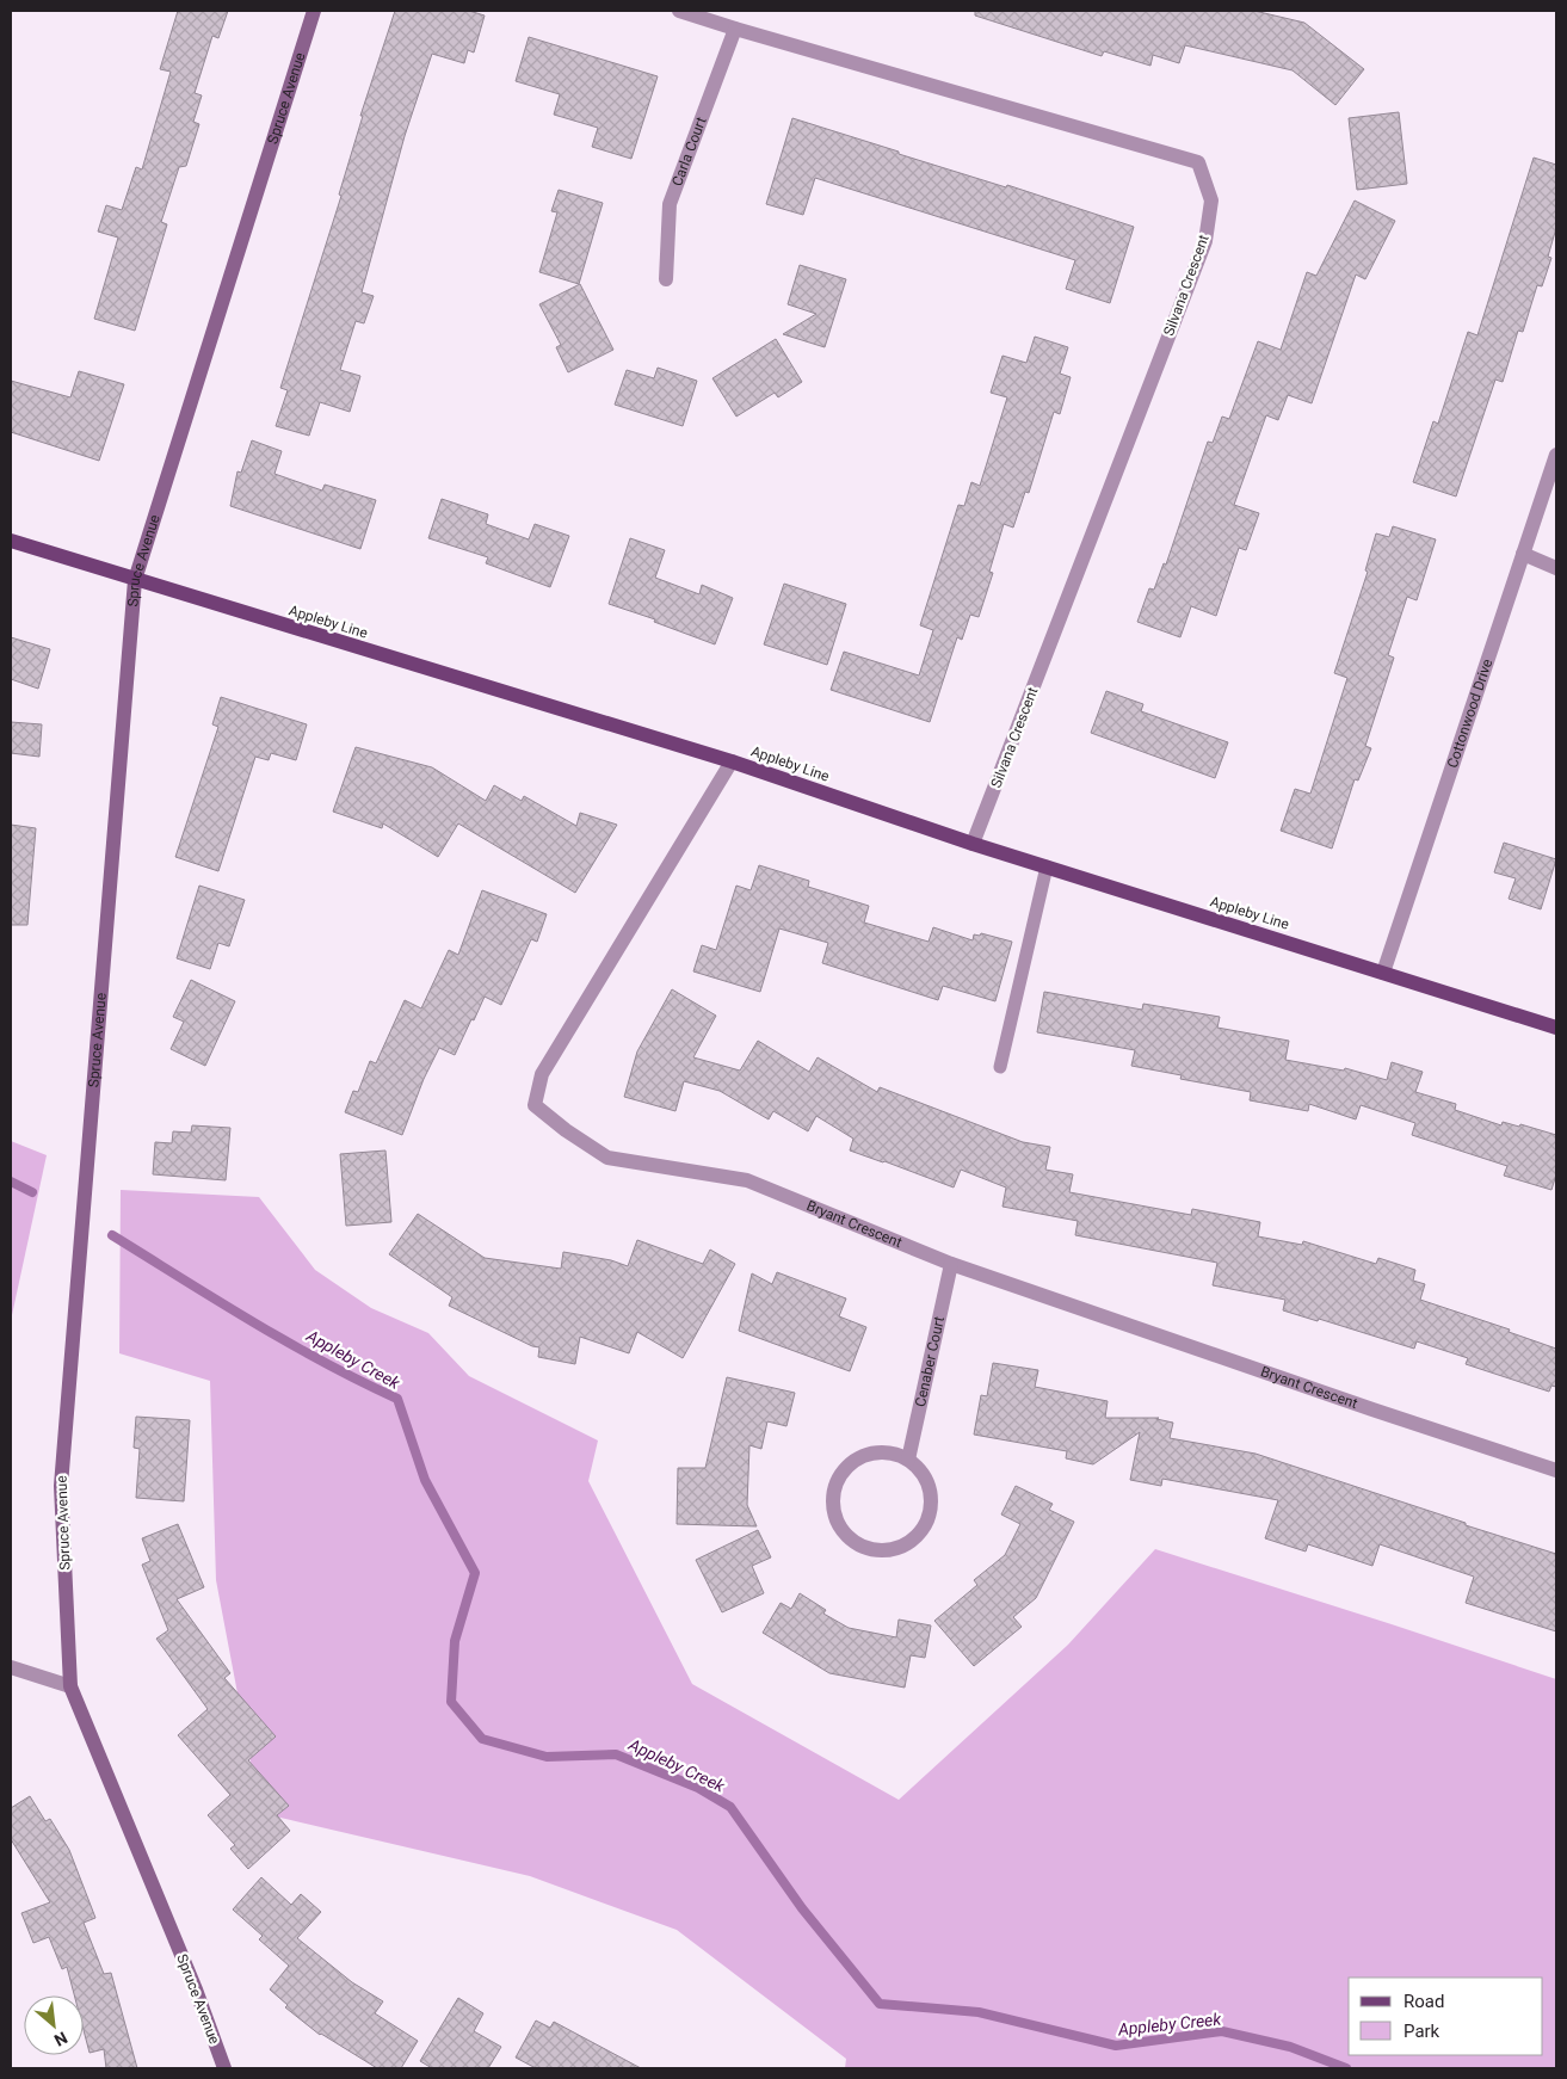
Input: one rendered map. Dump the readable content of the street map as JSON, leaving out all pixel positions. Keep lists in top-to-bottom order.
{
  "streets": {
    "main road": ["Appleby Line"],
    "street": [
      "Spruce Avenue",
      "Carla Court",
      "Silvana Crescent",
      "Cottonwood Drive",
      "Bryant Crescent",
      "Cenaber Court"
    ]
  },
  "crossings": [
    ["Spruce Avenue", "Appleby Line"],
    ["Carla Court", "Silvana Crescent"],
    ["Silvana Crescent", "Appleby Line"],
    ["Appleby Line", "Cottonwood Drive"],
    ["Appleby Line", "Bryant Crescent"],
    ["Bryant Crescent", "Cenaber Court"]
  ],
  "water": ["Appleby Creek"],
  "legend": ["Road", "Park"],
  "north": "bottom right"
}
